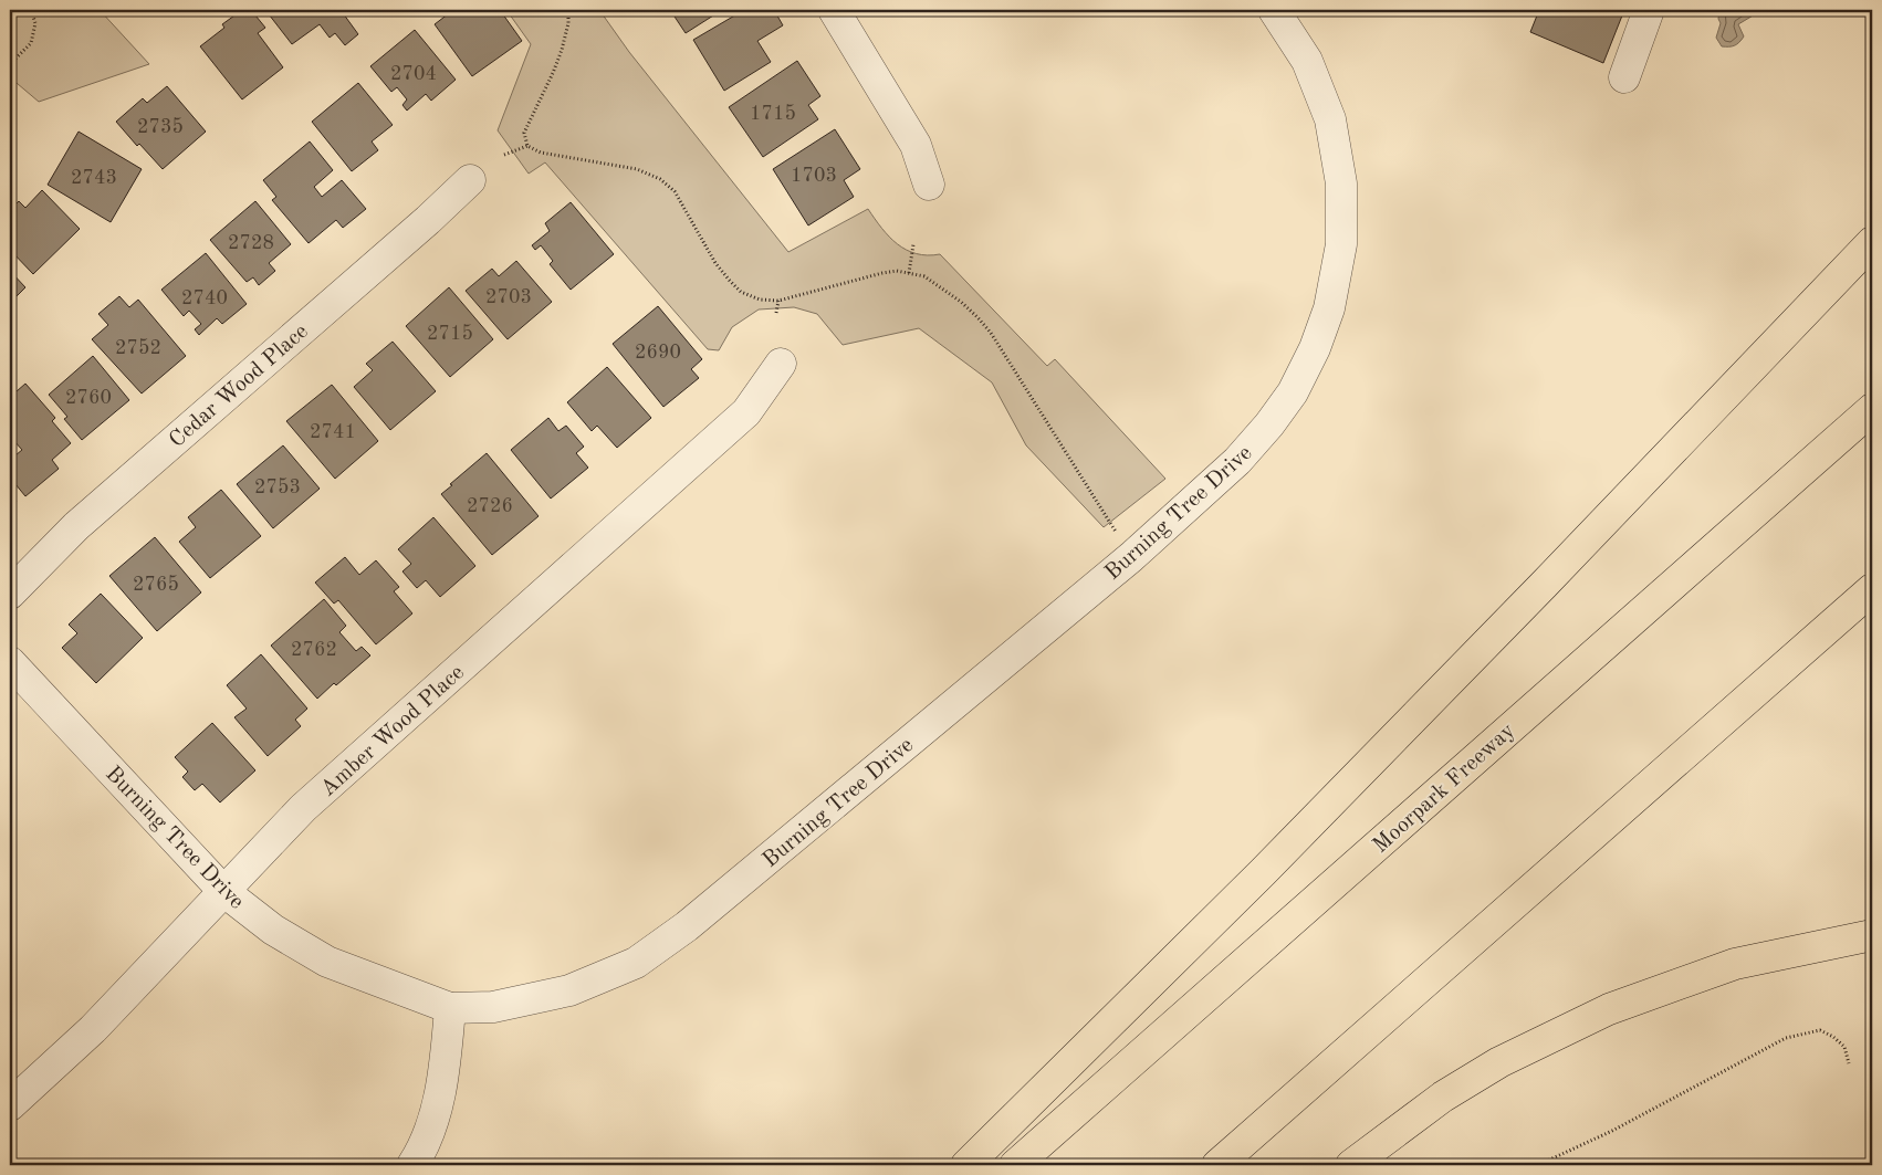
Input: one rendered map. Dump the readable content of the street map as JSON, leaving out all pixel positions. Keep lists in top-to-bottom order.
{
  "streets": {
    "highway": ["Moorpark Freeway"],
    "street": ["Cedar Wood Place", "Burning Tree Drive", "Amber Wood Place"]
  },
  "crossings": [
    ["Burning Tree Drive", "Amber Wood Place"]
  ],
  "house_numbers": [
    "2704",
    "1715",
    "2735",
    "1703",
    "2743",
    "2728",
    "2703",
    "2740",
    "2715",
    "2752",
    "2690",
    "2760",
    "2741",
    "2753",
    "2726",
    "2765",
    "2762"
  ]
}
